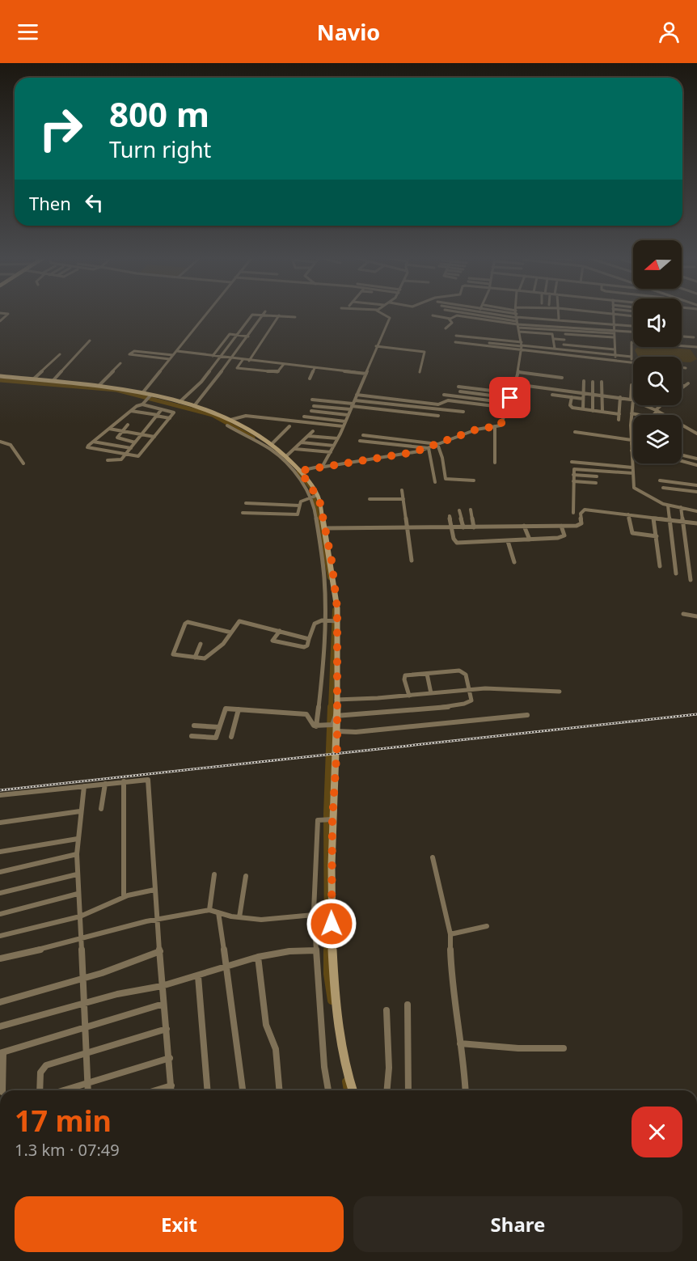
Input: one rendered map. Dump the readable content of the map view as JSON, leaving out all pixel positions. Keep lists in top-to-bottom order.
{
  "north": "left",
  "page": {
    "header": "Navio",
    "turn": ["800 m", "Turn right"],
    "then": "Then",
    "heading": ["17 min", "1.3 km · 07:49"],
    "buttons": ["Exit", "Share"]
  }
}
